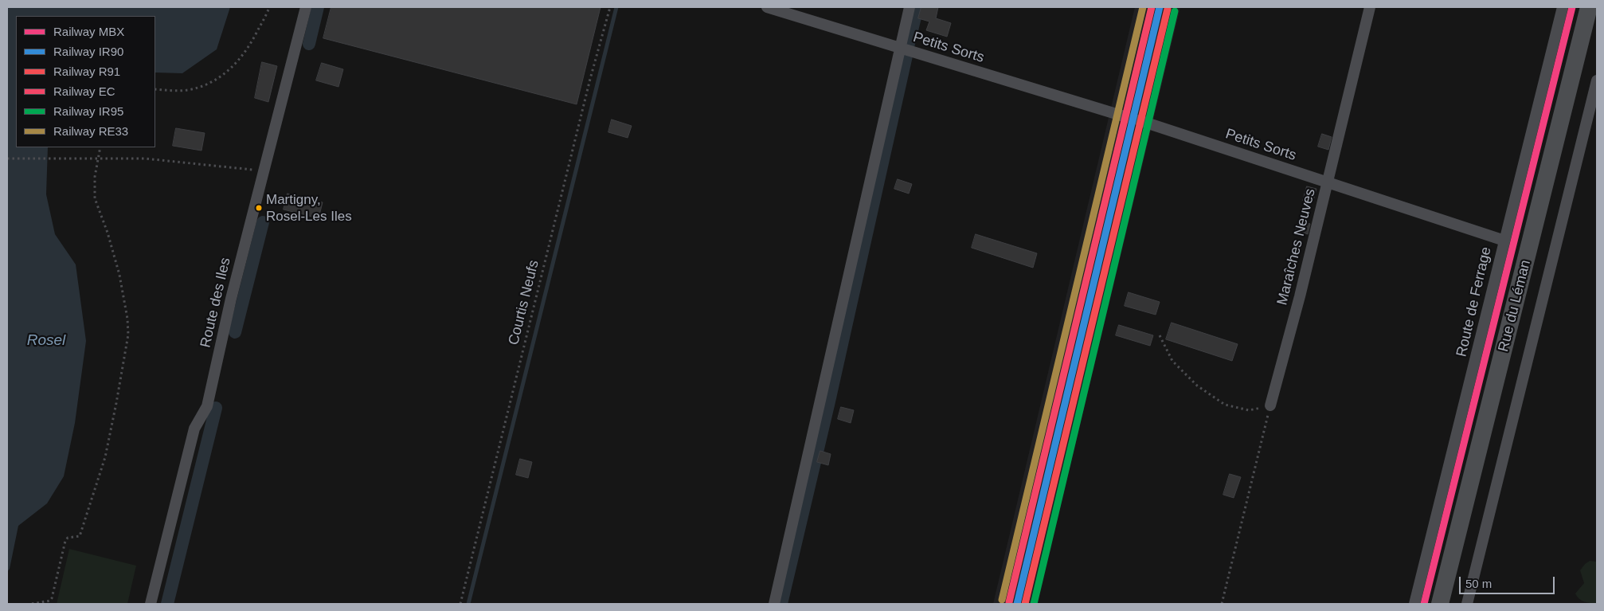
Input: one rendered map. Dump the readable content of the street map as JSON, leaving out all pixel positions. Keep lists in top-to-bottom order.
{
  "streets": {
    "main road": ["Rue du Léman"],
    "street": [
      "Petits Sorts",
      "Maraîches Neuves",
      "Route de Ferrage",
      "Route des Iles"
    ],
    "path": ["Courtis Neufs"]
  },
  "crossings": [
    ["Petits Sorts", "Maraîches Neuves"],
    ["Maraîches Neuves", "Route de Ferrage"]
  ],
  "water": ["Rosel"],
  "places": ["Martigny, Rosel-Les Iles"],
  "lines": [
    "rail line MBX",
    "rail line IR90",
    "rail line EC",
    "rail line RE33",
    "rail line R91",
    "rail line IR95"
  ],
  "legend": [
    "Railway MBX",
    "Railway IR90",
    "Railway R91",
    "Railway EC",
    "Railway IR95",
    "Railway RE33"
  ],
  "scale_bar": "50 m"
}
